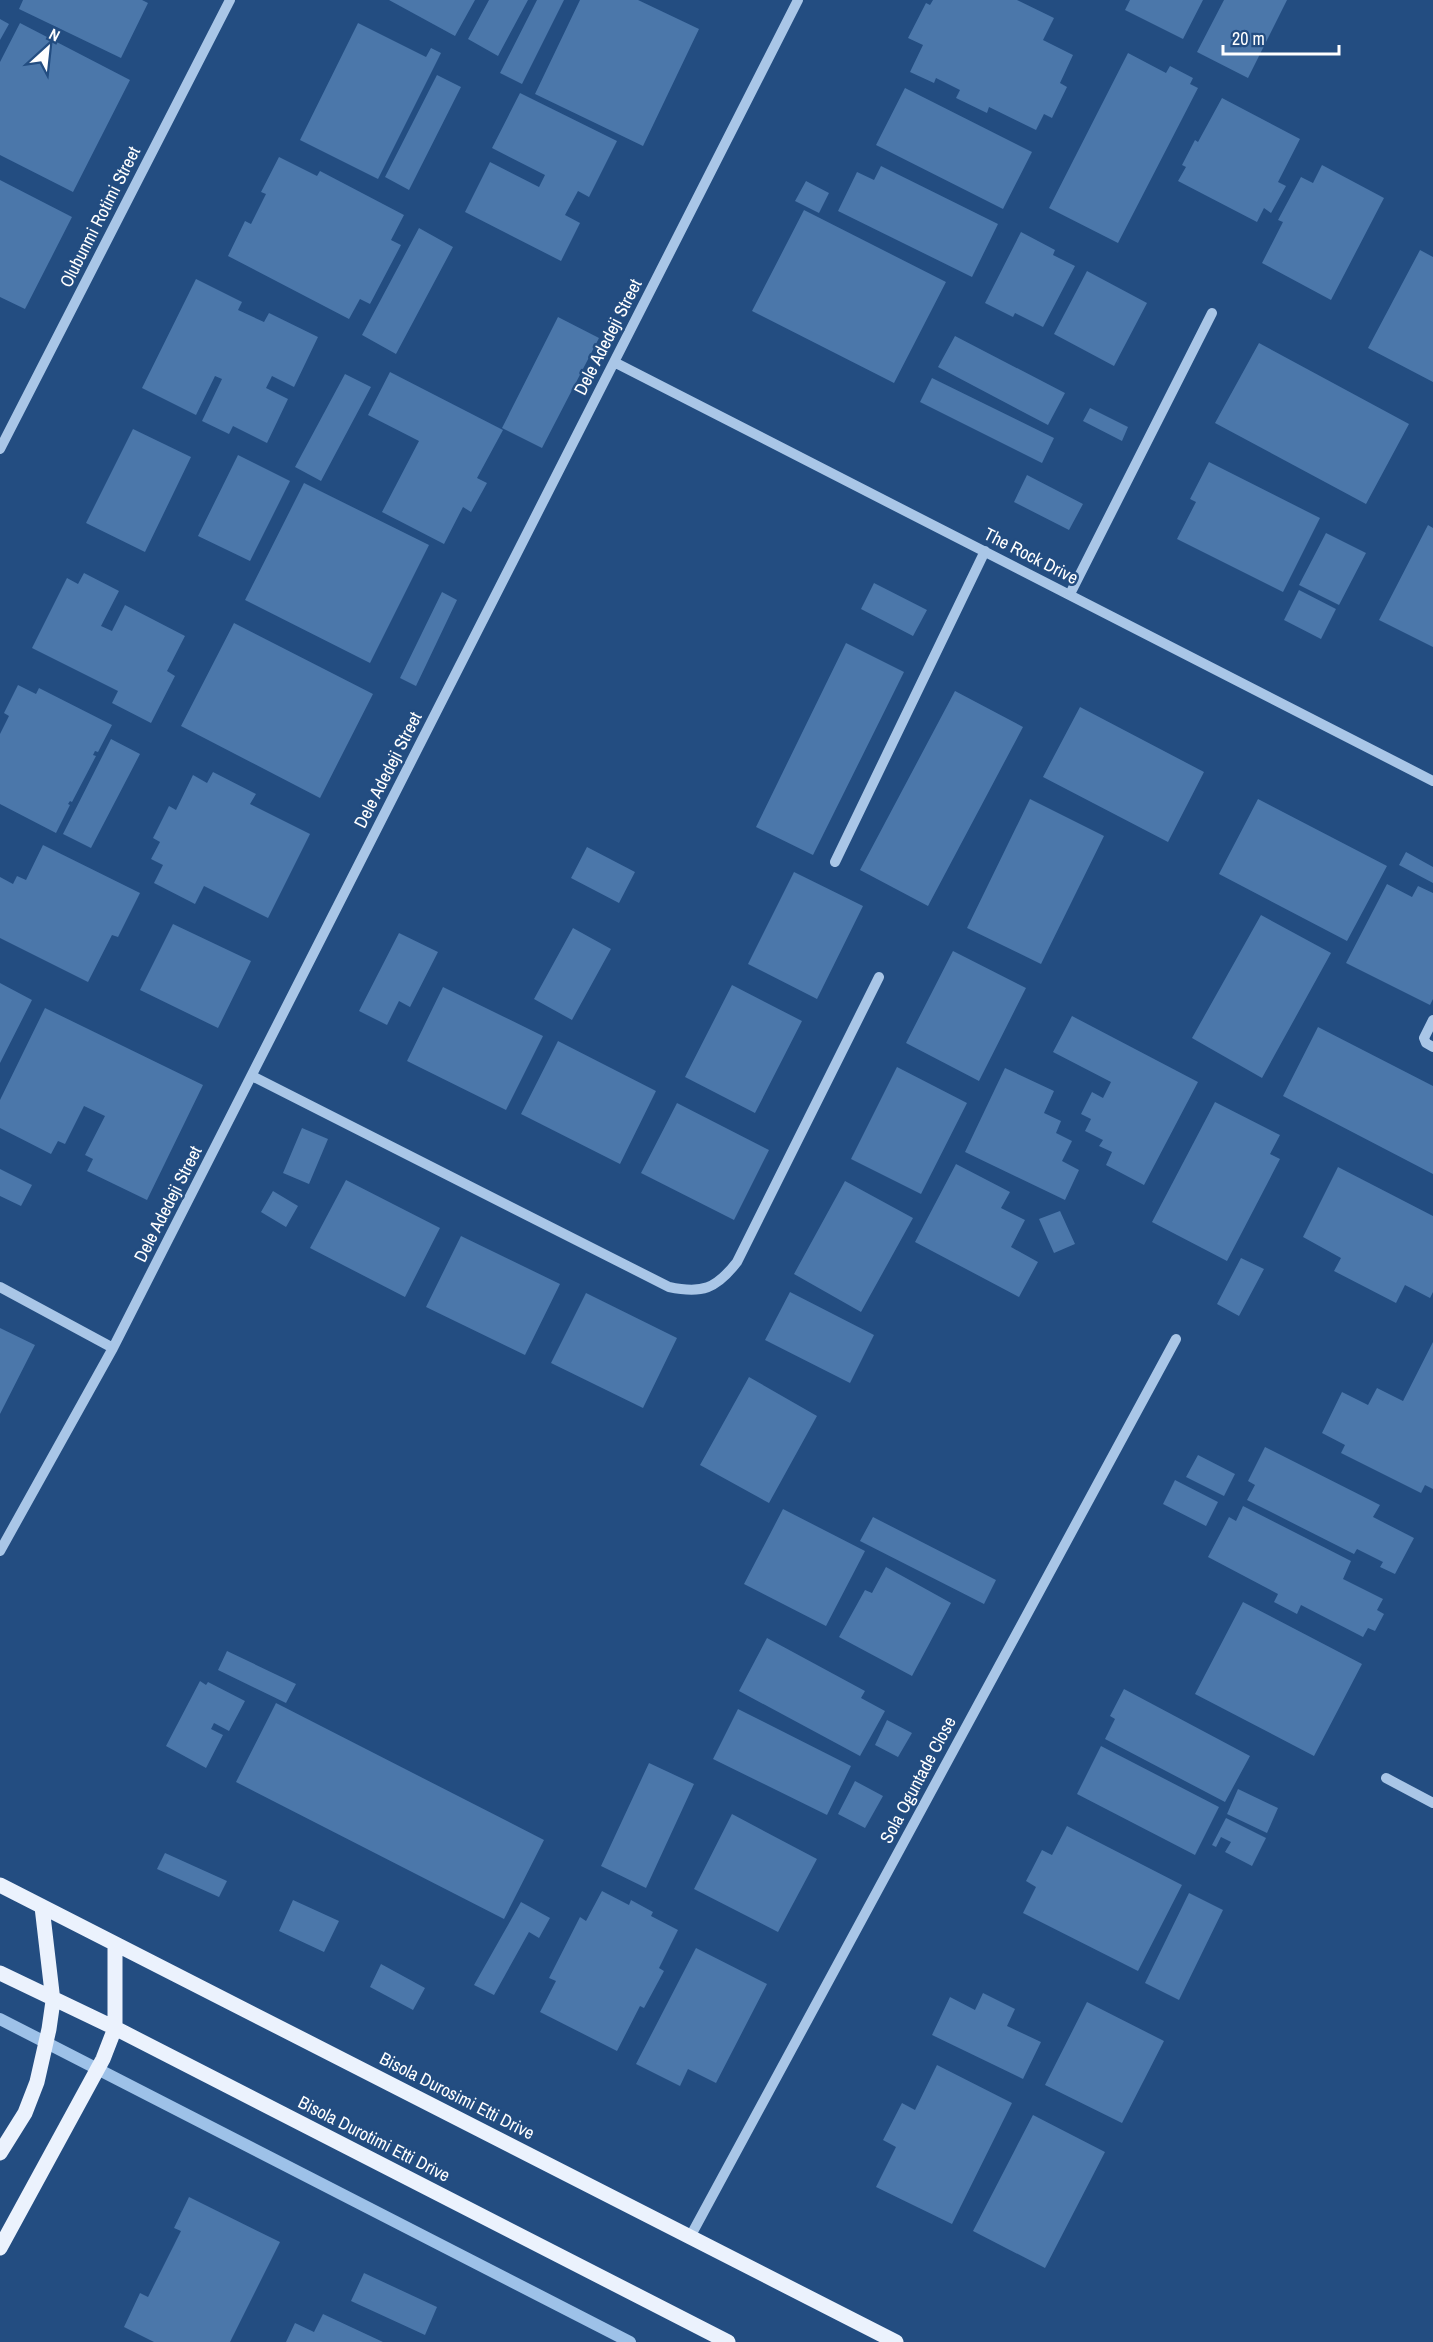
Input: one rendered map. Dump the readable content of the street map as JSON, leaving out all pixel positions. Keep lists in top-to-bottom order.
{
  "streets": {
    "main road": ["Bisola Durosimi Etti Drive", "Bisola Durotimi Etti Drive"],
    "street": [
      "Olubunmi Rotimi Street",
      "Dele Adedeji Street",
      "The Rock Drive",
      "Sola Oguntade Close"
    ]
  },
  "crossings": [
    ["Dele Adedeji Street", "The Rock Drive"],
    ["Sola Oguntade Close", "Bisola Durosimi Etti Drive"]
  ],
  "scale_bar": "20 m",
  "north": "top right"
}
